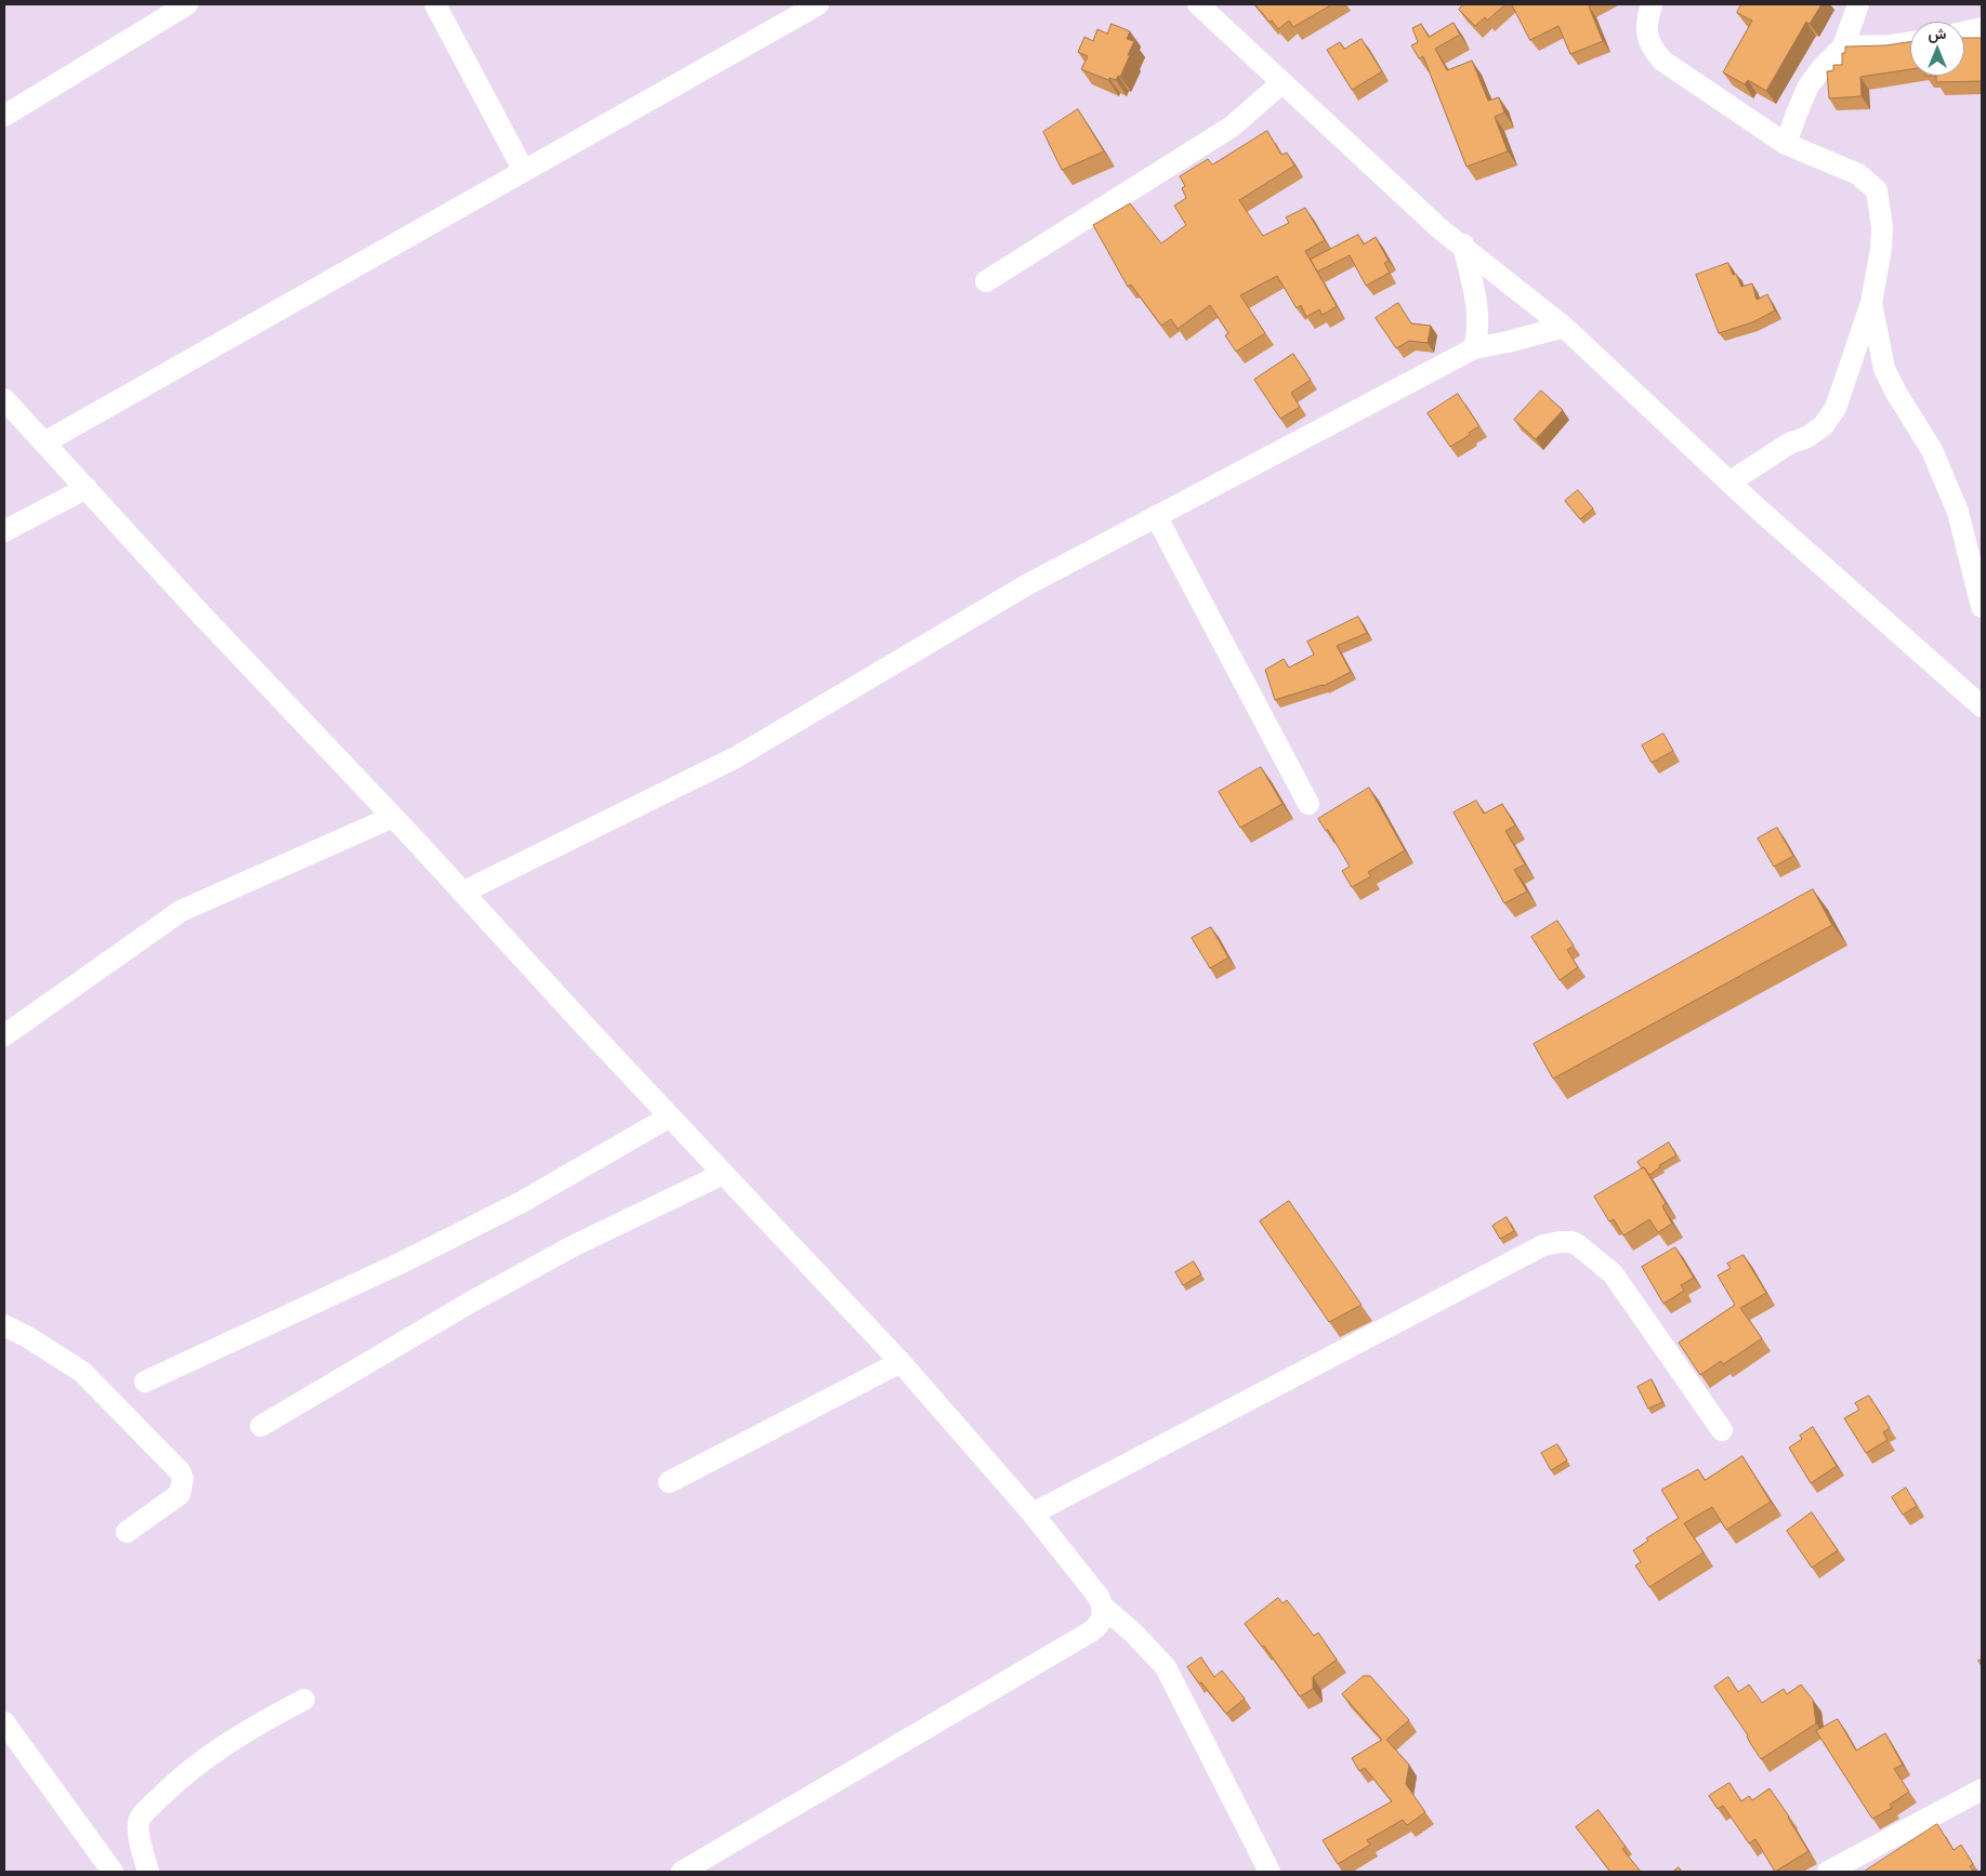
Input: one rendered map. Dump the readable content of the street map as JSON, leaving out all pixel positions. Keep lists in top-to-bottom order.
{
  "north": "top"
}
